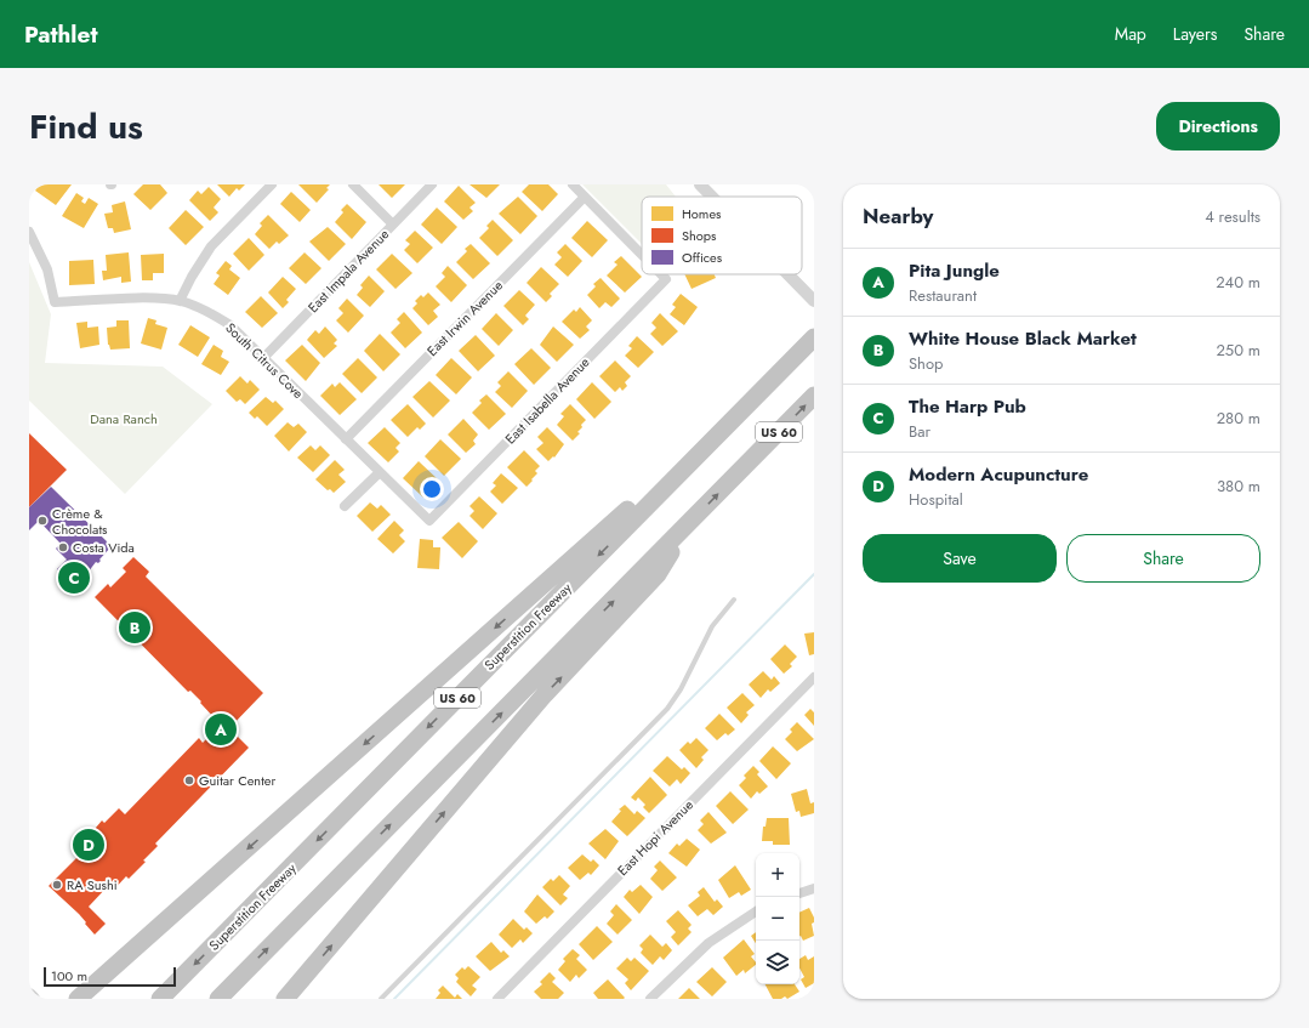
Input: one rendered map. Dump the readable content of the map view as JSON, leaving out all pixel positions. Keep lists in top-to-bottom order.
{
  "streets": {
    "highway": ["US 60", "Superstition Freeway"],
    "street": [
      "East Impala Avenue",
      "East Irwin Avenue",
      "South Citrus Cove",
      "East Isabella Avenue",
      "East Hopi Avenue"
    ]
  },
  "crossings": [
    ["East Impala Avenue", "South Citrus Cove"],
    ["East Irwin Avenue", "South Citrus Cove"],
    ["East Irwin Avenue", "East Isabella Avenue"],
    ["South Citrus Cove", "East Isabella Avenue"]
  ],
  "parks": ["Dana Ranch"],
  "places": [
    "Crème & Chocolats",
    "Costa Vida",
    "Guitar Center",
    "RA Sushi"
  ],
  "legend": ["Homes", "Shops", "Offices"],
  "scale_bar": "100 m",
  "page": {
    "header": "Pathlet",
    "nav": ["Map", "Layers", "Share"],
    "title": "Find us",
    "buttons": [
      "Directions",
      ["Save", "Share"]
    ],
    "heading": ["Nearby", "4 results"],
    "list": [
      {
        "mark": "A",
        "name": "Pita Jungle",
        "note": "Restaurant",
        "value": "240 m"
      },
      {
        "mark": "B",
        "name": "White House Black Market",
        "note": "Shop",
        "value": "250 m"
      },
      {
        "mark": "C",
        "name": "The Harp Pub",
        "note": "Bar",
        "value": "280 m"
      },
      {
        "mark": "D",
        "name": "Modern Acupuncture",
        "note": "Hospital",
        "value": "380 m"
      }
    ],
    "pins": [
      "C",
      "B",
      "A",
      "D"
    ],
    "map_buttons": ["+", "−"],
    "scale": "100 m"
  }
}
